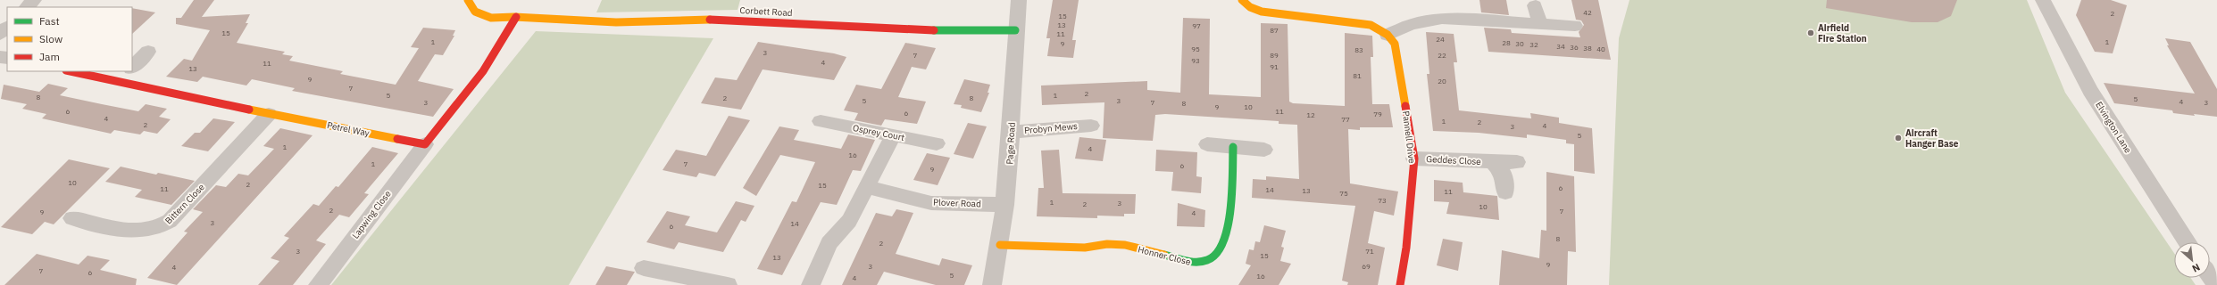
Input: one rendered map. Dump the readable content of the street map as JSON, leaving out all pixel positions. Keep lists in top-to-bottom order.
{
  "streets": {
    "street": [
      "Corbett Road",
      "Elvington Lane",
      "Probyn Mews",
      "Petrel Way",
      "Osprey Court",
      "Pannell Drive",
      "Page Road",
      "Geddes Close",
      "Plover Road",
      "Bittern Close",
      "Lapwing Close",
      "Honner Close"
    ]
  },
  "crossings": [
    ["Corbett Road", "Page Road"],
    ["Probyn Mews", "Page Road"],
    ["Petrel Way", "Bittern Close"],
    ["Petrel Way", "Lapwing Close"],
    ["Pannell Drive", "Geddes Close"],
    ["Page Road", "Plover Road"],
    ["Page Road", "Honner Close"]
  ],
  "places": ["Airfield Fire Station", "Aircraft Hanger Base"],
  "house_numbers": [
    "42",
    "2",
    "15",
    "13",
    "97",
    "87",
    "15",
    "11",
    "24",
    "1",
    "1",
    "28",
    "9",
    "30",
    "32",
    "34",
    "36",
    "38",
    "95",
    "40",
    "83",
    "3",
    "7",
    "89",
    "22",
    "93",
    "4",
    "11",
    "91",
    "13",
    "81",
    "9",
    "20",
    "7",
    "2",
    "5",
    "1",
    "8",
    "2",
    "8",
    "5",
    "5",
    "3",
    "4",
    "3",
    "7",
    "3",
    "8",
    "9",
    "10",
    "6",
    "11",
    "6",
    "79",
    "12",
    "4",
    "77",
    "1",
    "2",
    "2",
    "4",
    "3",
    "5",
    "1",
    "4",
    "16",
    "1",
    "7",
    "6",
    "9",
    "10",
    "2",
    "15",
    "6",
    "11",
    "14",
    "13",
    "11",
    "75",
    "73",
    "1",
    "3",
    "2",
    "10",
    "2",
    "7",
    "9",
    "4",
    "3",
    "14",
    "6",
    "8",
    "2",
    "3",
    "71",
    "15",
    "13",
    "9",
    "3",
    "69",
    "4",
    "7",
    "6",
    "5",
    "16",
    "4"
  ],
  "legend": ["Fast", "Slow", "Jam"],
  "north": "bottom right"
}
